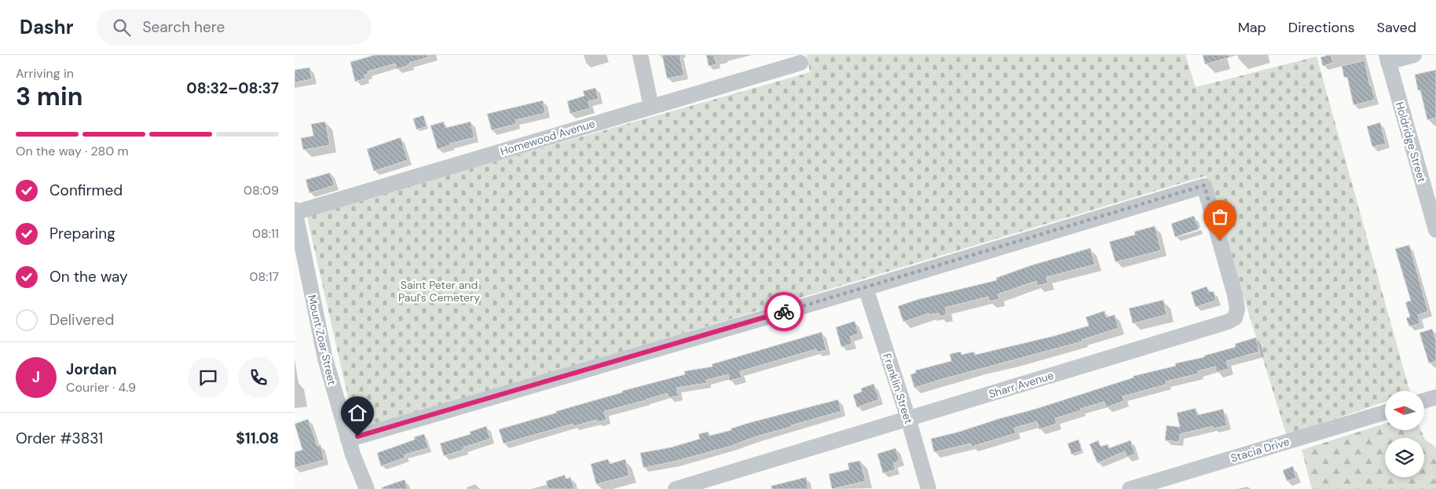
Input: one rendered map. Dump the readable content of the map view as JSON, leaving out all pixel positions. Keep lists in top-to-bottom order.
{
  "streets": {
    "street": [
      "Homewood Avenue",
      "Holdridge Street",
      "Mount Zoar Street",
      "Sharr Avenue",
      "Franklin Street",
      "Stacia Drive"
    ]
  },
  "crossings": [
    ["Homewood Avenue", "Mount Zoar Street"],
    ["Sharr Avenue", "Franklin Street"]
  ],
  "parks": ["Saint Peter and Paul's Cemetery"],
  "north": "left",
  "page": {
    "header": "Dashr",
    "search": "Search here",
    "nav": ["Map", "Directions", "Saved"],
    "heading": ["3 min", "Arriving in", "08:32–08:37"],
    "panel": [
      "Jordan",
      "Courier · 4.9",
      "Order #3831",
      "$11.08"
    ],
    "bar": "On the way · 280 m",
    "list": [
      ["Confirmed", "08:09"],
      ["Preparing", "08:11"],
      ["On the way", "08:17"],
      "Delivered"
    ],
    "round": "J"
  }
}
